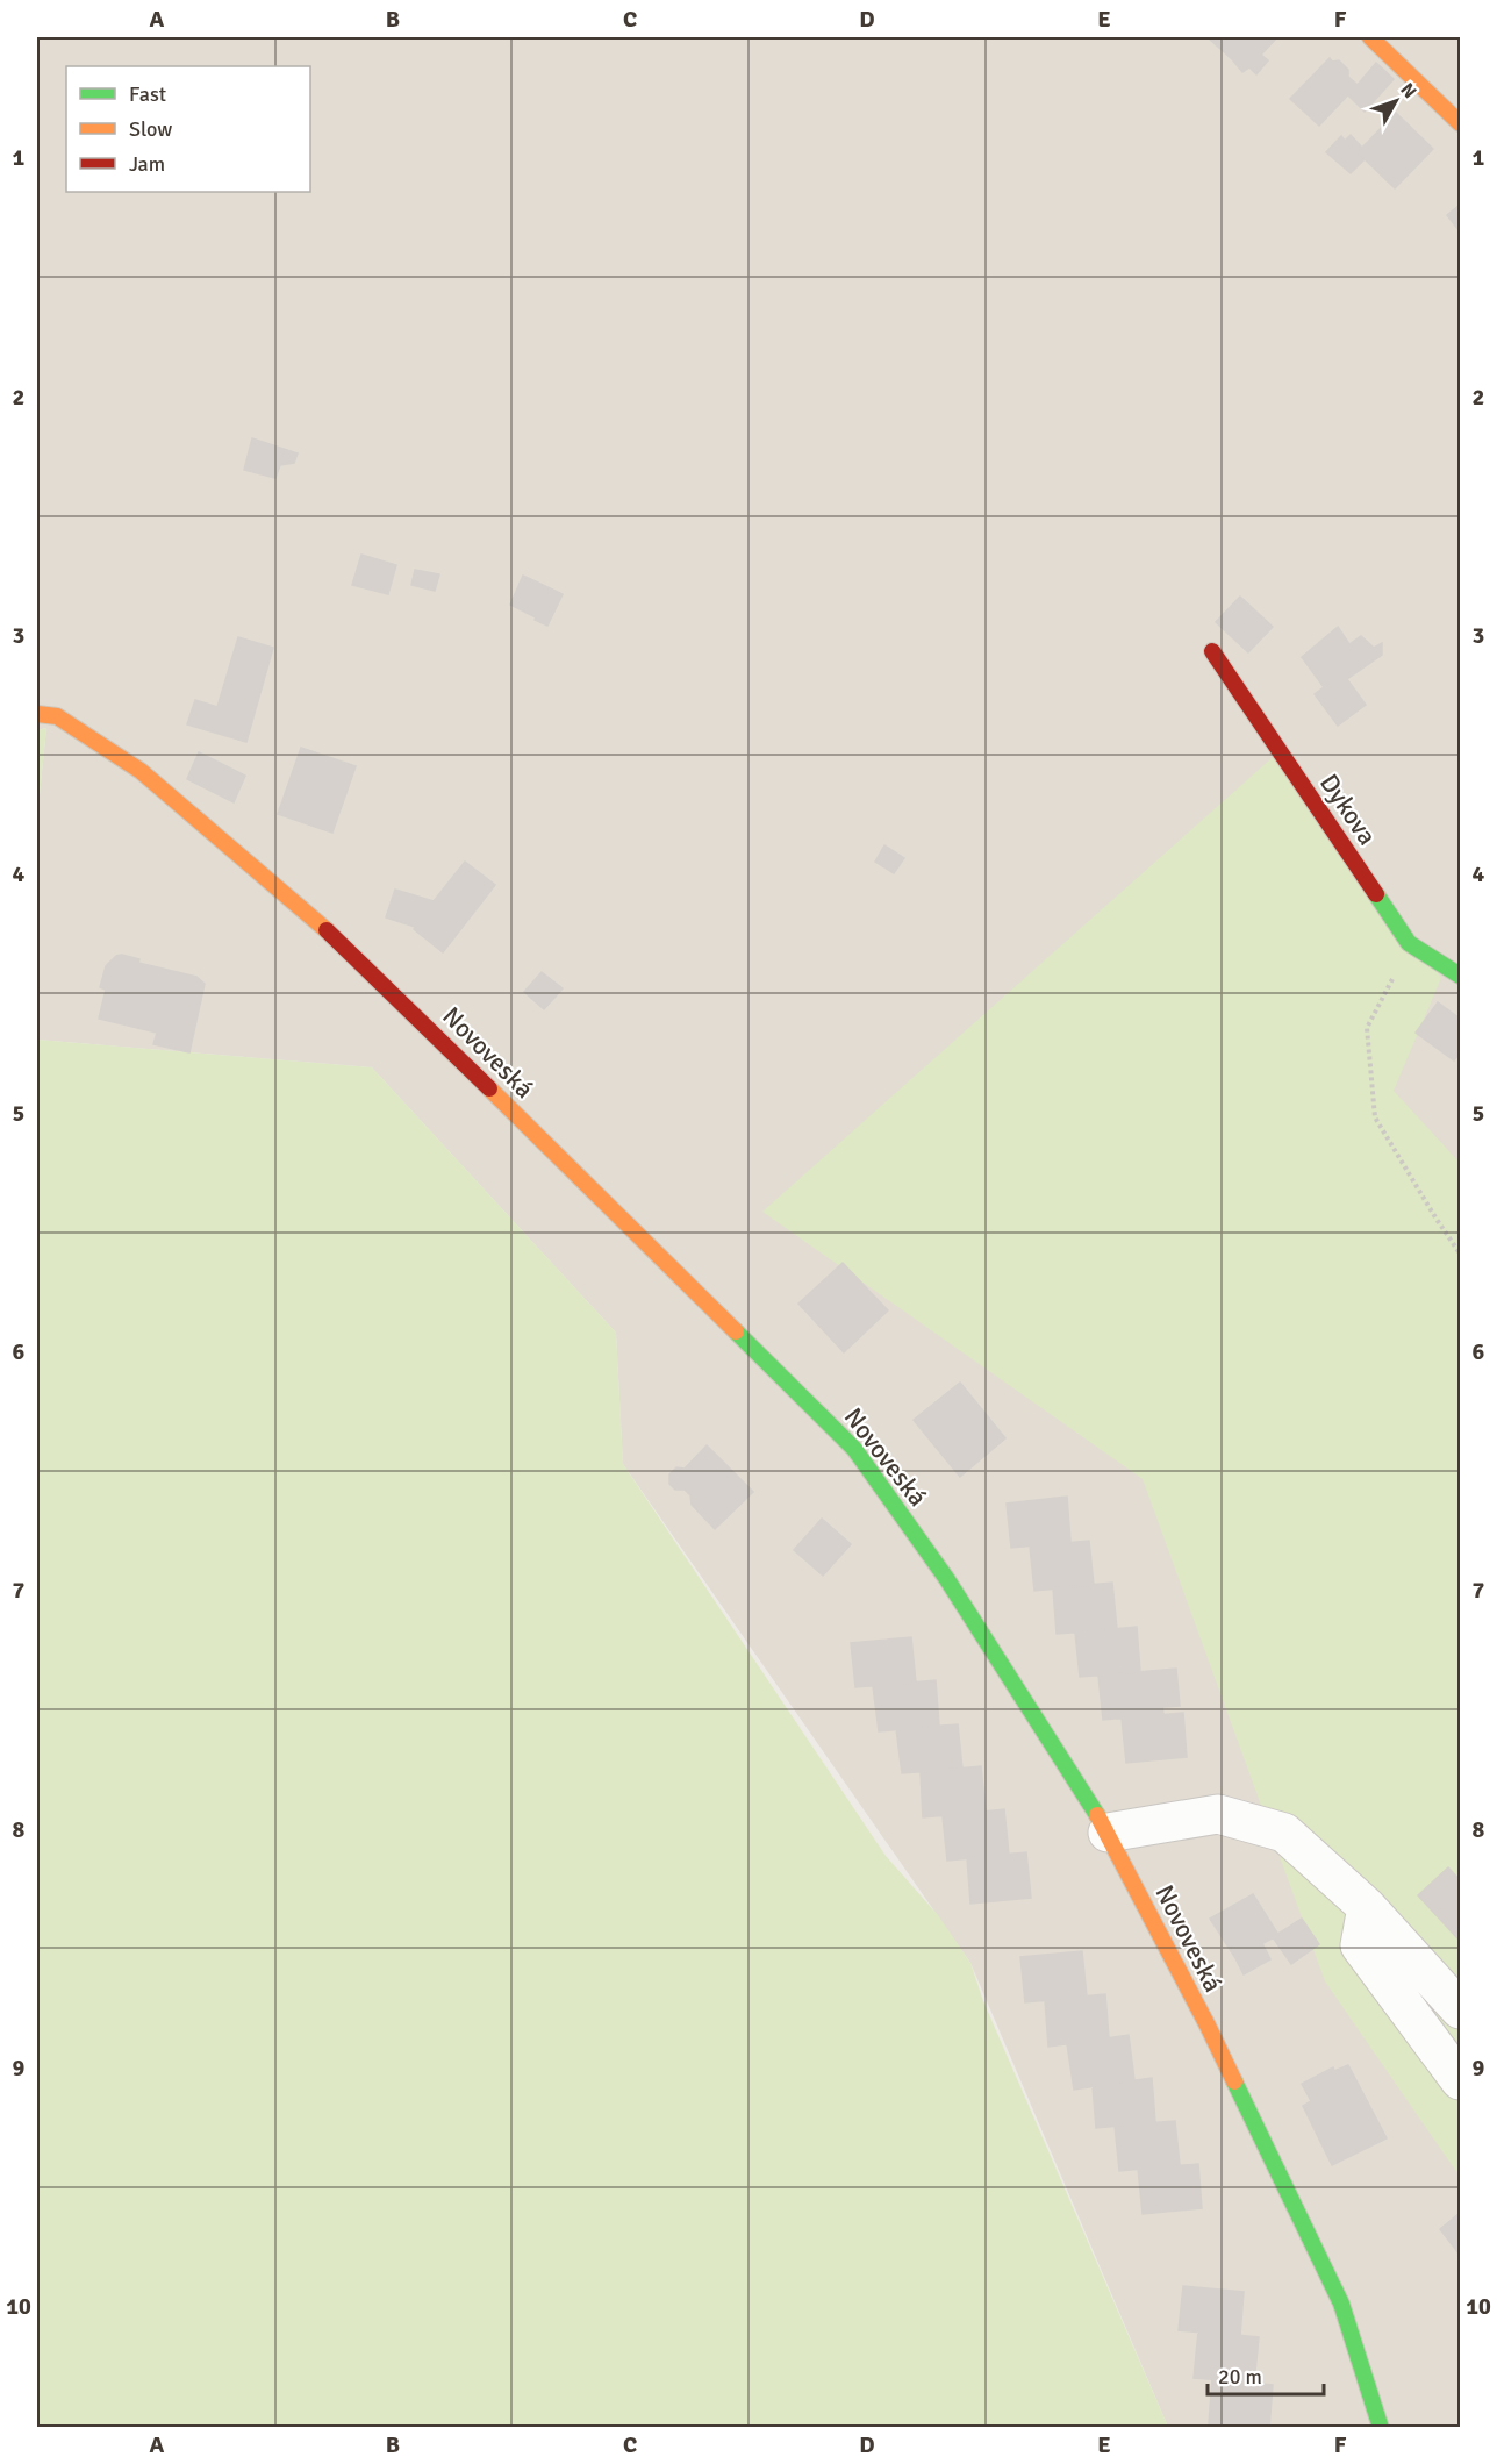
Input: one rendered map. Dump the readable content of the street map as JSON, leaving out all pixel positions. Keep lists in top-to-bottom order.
{
  "streets": {
    "street": ["Dykova", "Novoveská"]
  },
  "legend": ["Fast", "Slow", "Jam"],
  "scale_bar": "20 m",
  "north": "top right",
  "grid": {
    "columns": [
      "A",
      "B",
      "C",
      "D",
      "E",
      "F"
    ],
    "rows": [
      "1",
      "2",
      "3",
      "4",
      "5",
      "6",
      "7",
      "8",
      "9",
      "10"
    ]
  }
}
